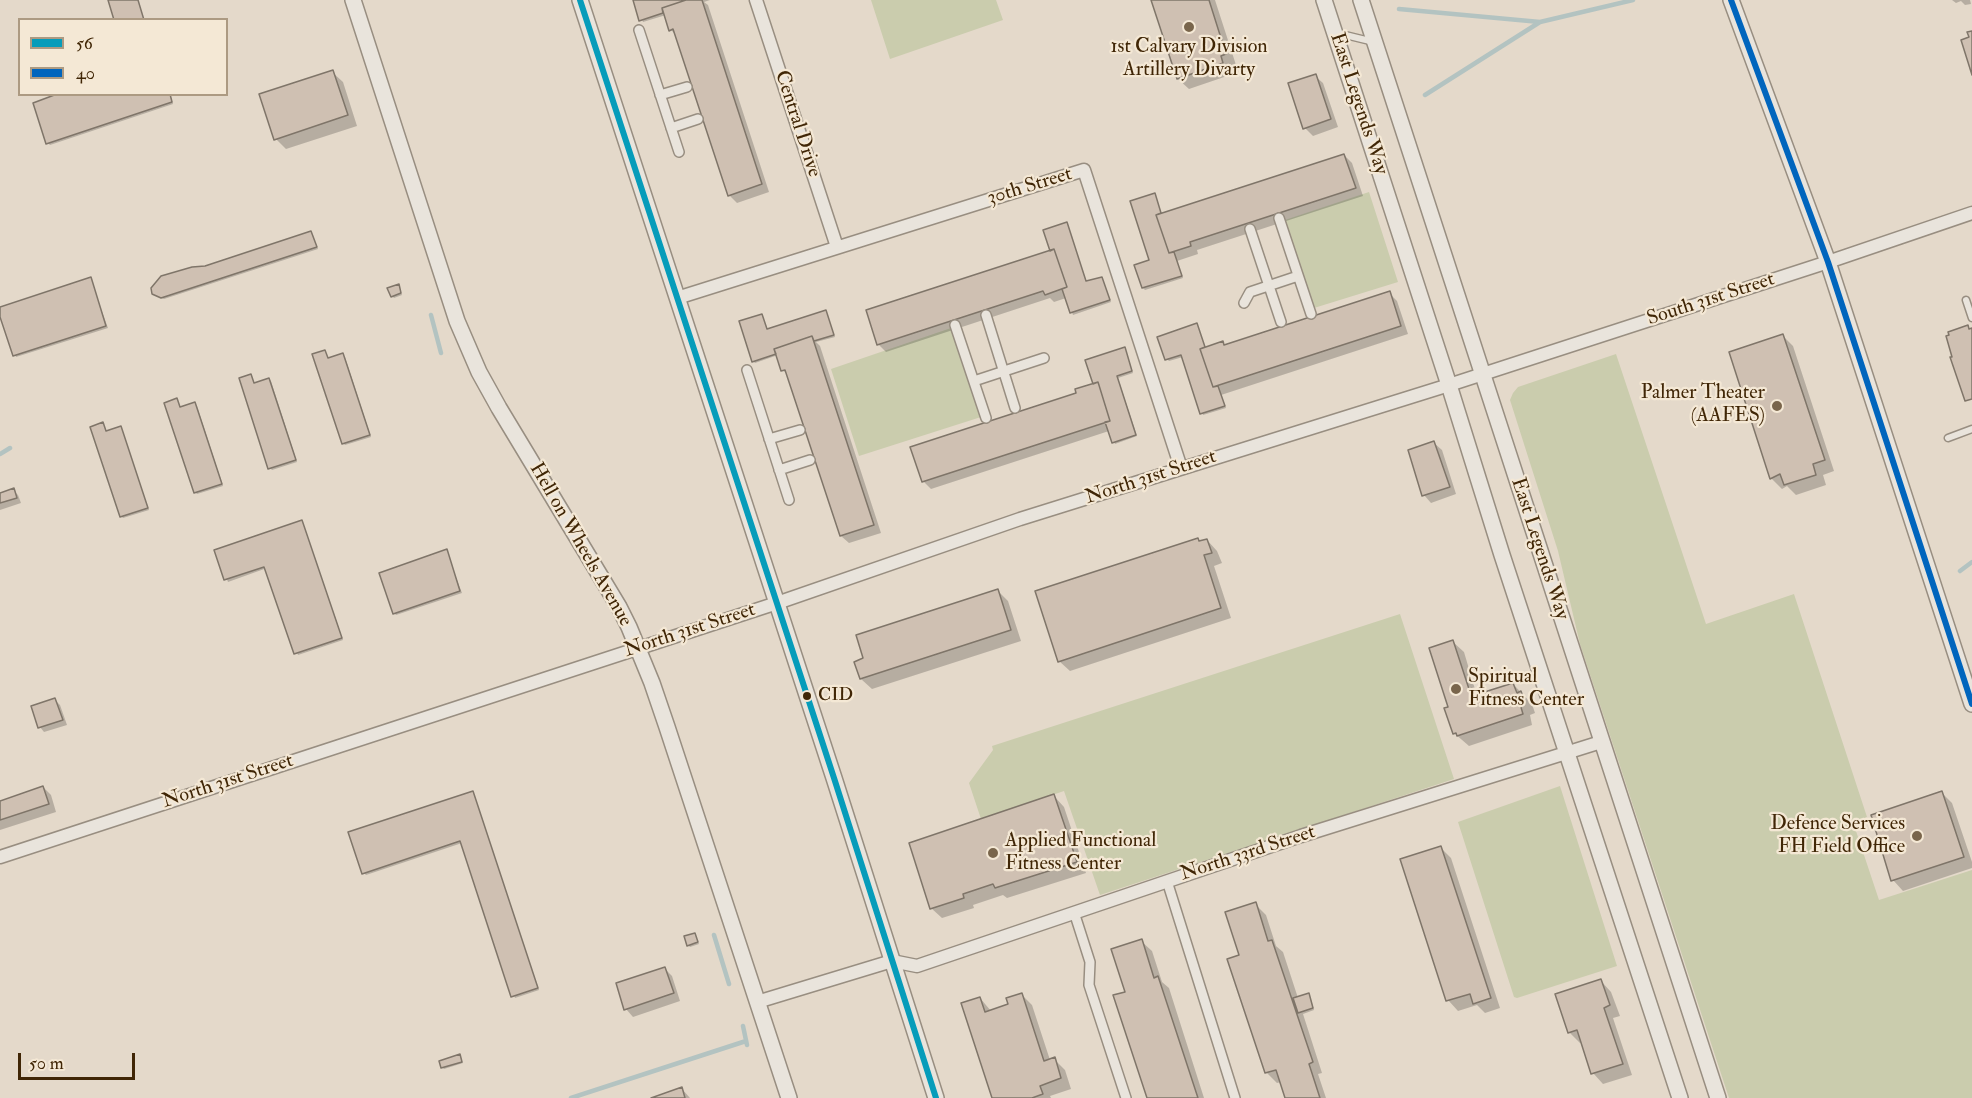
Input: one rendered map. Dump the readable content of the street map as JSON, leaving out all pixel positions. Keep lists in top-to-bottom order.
{
  "streets": {
    "street": [
      "East Legends Way",
      "Central Drive",
      "30th Street",
      "South 31st Street",
      "North 31st Street",
      "Hell on Wheels Avenue",
      "North 33rd Street"
    ]
  },
  "crossings": [
    ["East Legends Way", "South 31st Street"],
    ["East Legends Way", "North 31st Street"],
    ["East Legends Way", "North 33rd Street"],
    ["Central Drive", "30th Street"],
    ["30th Street", "North 31st Street"],
    ["South 31st Street", "North 31st Street"],
    ["North 31st Street", "Hell on Wheels Avenue"],
    ["Hell on Wheels Avenue", "North 33rd Street"]
  ],
  "places": [
    "1st Calvary Division Artillery Divarty",
    "Palmer Theater (AAFES)",
    "Spiritual Fitness Center",
    "CID",
    "Defence Services FH Field Office",
    "Applied Functional Fitness Center"
  ],
  "lines": ["transit line 56", "transit line 40"],
  "legend": ["56", "40"],
  "scale_bar": "50 m"
}
